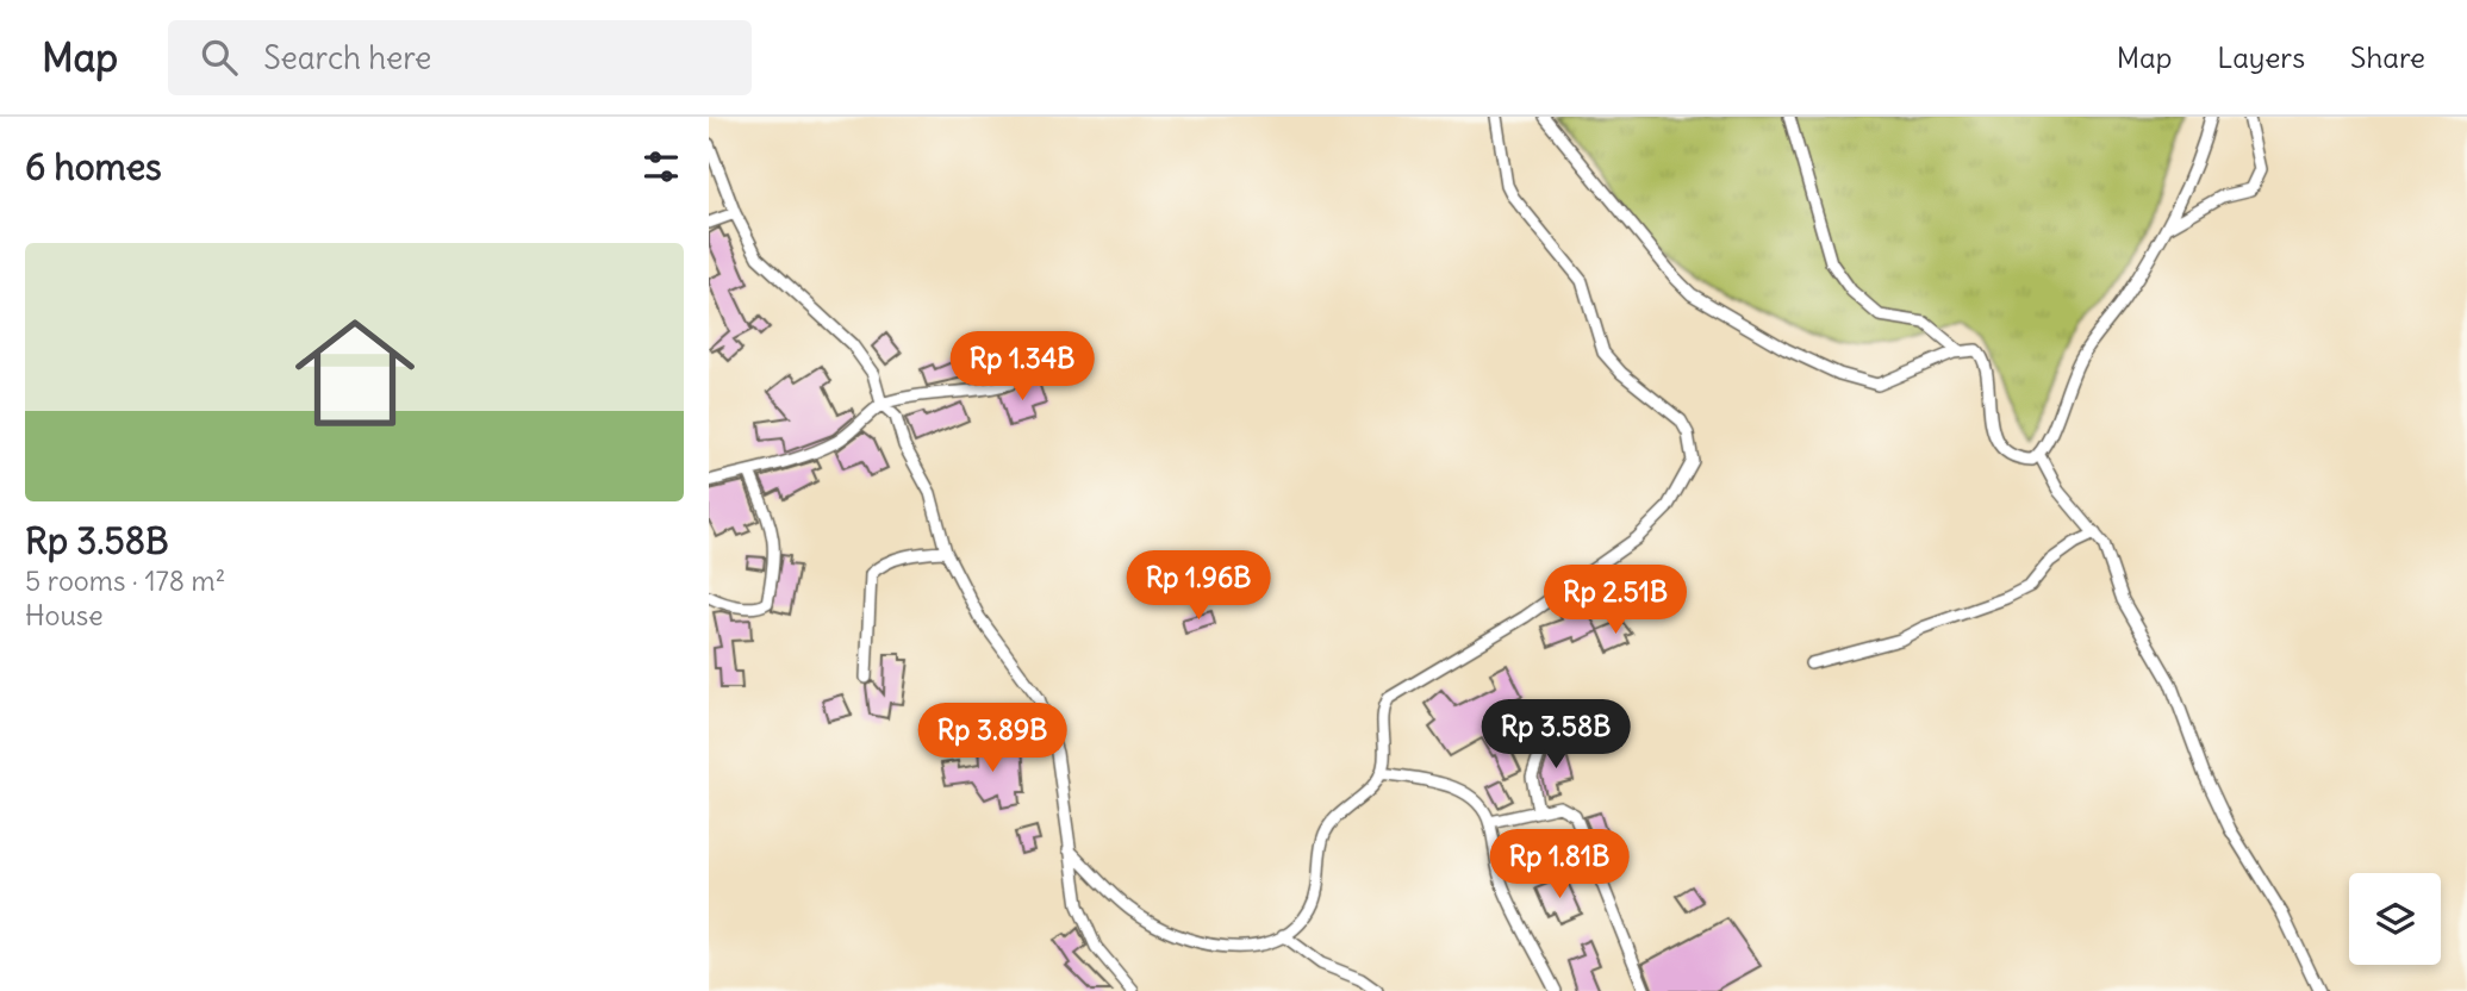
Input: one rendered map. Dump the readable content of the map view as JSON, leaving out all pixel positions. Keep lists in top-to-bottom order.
{
  "page": {
    "header": "Map",
    "search": "Search here",
    "nav": ["Map", "Layers", "Share"],
    "heading": "6 homes",
    "list": [
      {
        "name": "Rp 3.58B",
        "note": "5 rooms · 178 m² · House"
      }
    ],
    "price": [
      "Rp 1.34B",
      "Rp 1.96B",
      "Rp 2.51B",
      "Rp 3.58B",
      "Rp 3.89B",
      "Rp 1.81B"
    ]
  }
}
